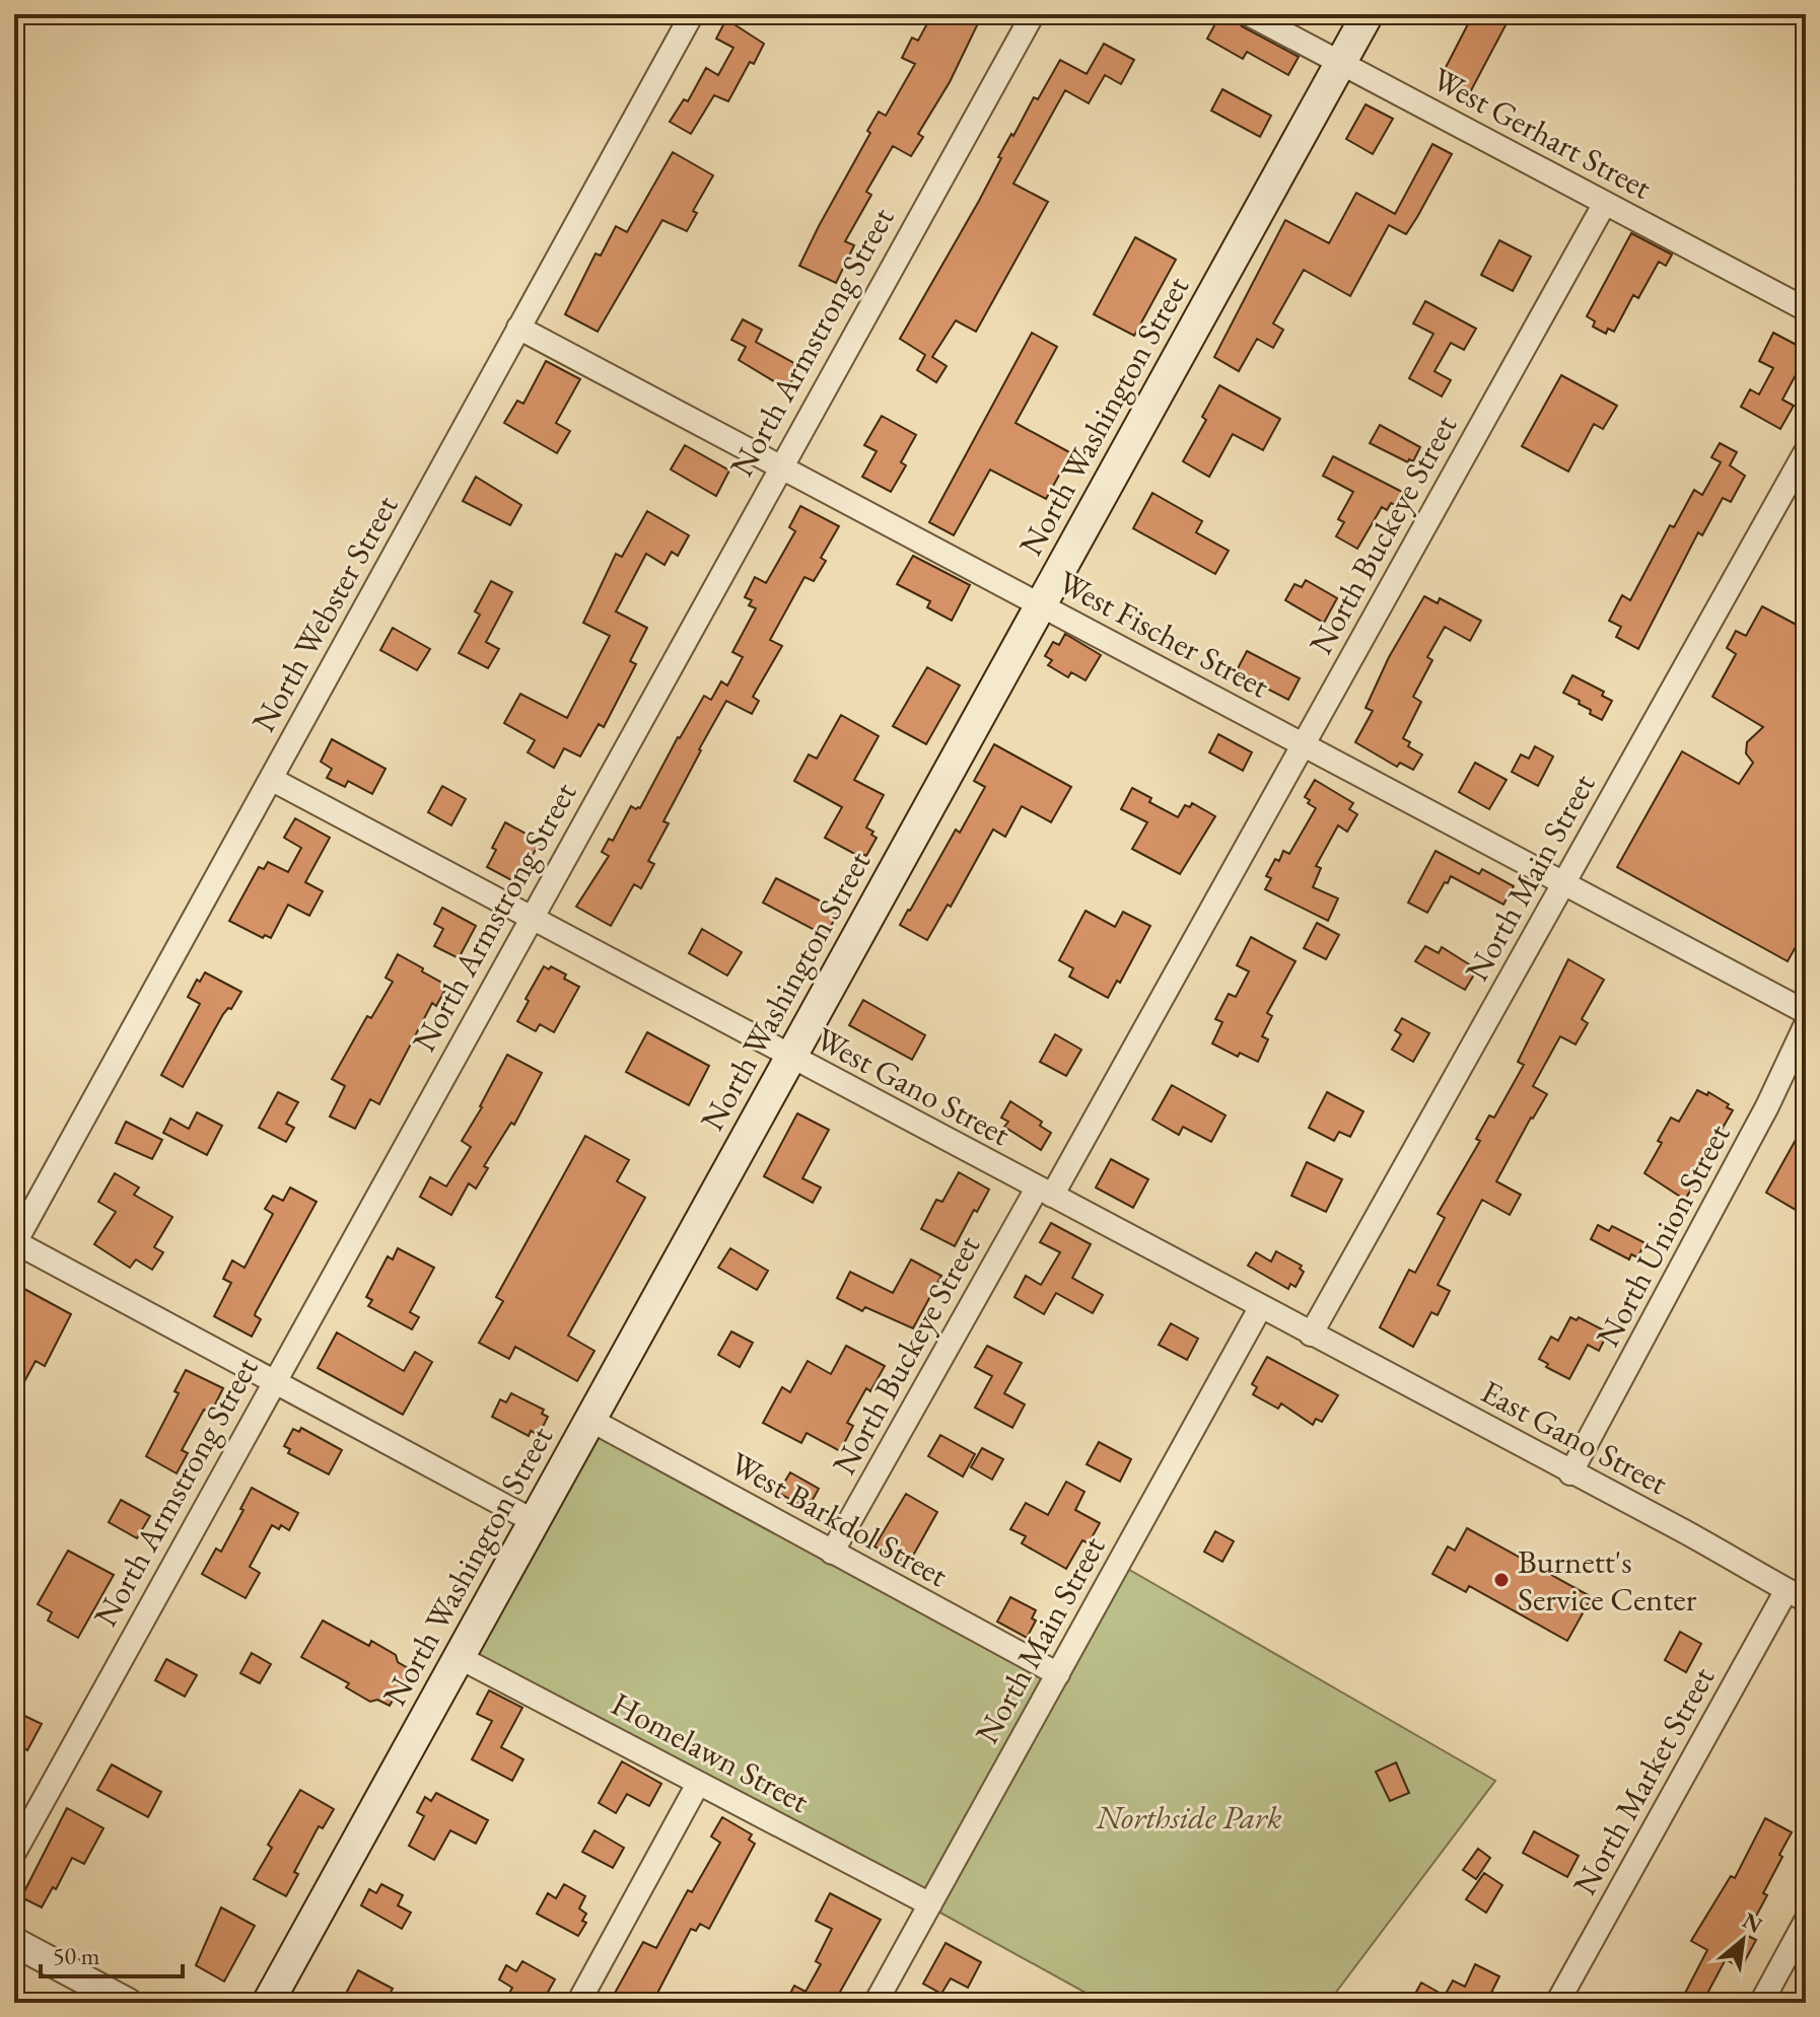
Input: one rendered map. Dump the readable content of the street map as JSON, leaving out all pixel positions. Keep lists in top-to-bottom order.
{
  "streets": {
    "main road": ["North Washington Street"],
    "street": [
      "West Gerhart Street",
      "North Armstrong Street",
      "North Buckeye Street",
      "North Webster Street",
      "West Fischer Street",
      "North Main Street",
      "West Gano Street",
      "North Union Street",
      "East Gano Street",
      "West Barkdol Street",
      "Homelawn Street",
      "North Market Street"
    ]
  },
  "crossings": [
    ["West Gerhart Street", "North Washington Street"],
    ["West Gerhart Street", "North Buckeye Street"],
    ["North Armstrong Street", "West Fischer Street"],
    ["North Armstrong Street", "West Gano Street"],
    ["North Washington Street", "West Fischer Street"],
    ["North Washington Street", "West Gano Street"],
    ["North Washington Street", "West Barkdol Street"],
    ["North Washington Street", "Homelawn Street"],
    ["North Buckeye Street", "West Fischer Street"],
    ["North Buckeye Street", "West Gano Street"],
    ["North Buckeye Street", "West Barkdol Street"],
    ["North Webster Street", "West Fischer Street"],
    ["North Webster Street", "West Gano Street"],
    ["West Fischer Street", "North Main Street"],
    ["North Main Street", "West Gano Street"],
    ["North Main Street", "East Gano Street"],
    ["North Main Street", "West Barkdol Street"],
    ["North Main Street", "Homelawn Street"],
    ["West Gano Street", "East Gano Street"],
    ["North Union Street", "East Gano Street"],
    ["East Gano Street", "North Market Street"]
  ],
  "parks": ["Northside Park"],
  "places": ["Burnett's Service Center"],
  "scale_bar": "50 m",
  "north": "top right"
}
